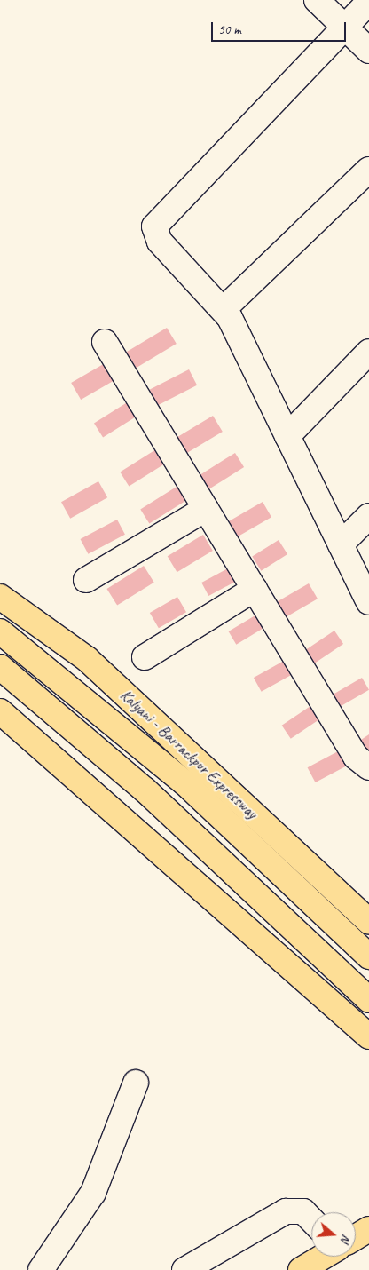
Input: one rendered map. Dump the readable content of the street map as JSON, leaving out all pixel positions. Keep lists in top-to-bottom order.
{
  "streets": {
    "highway": ["Kalyani - Barrackpur Expressway"]
  },
  "scale_bar": "50 m",
  "north": "right"
}
